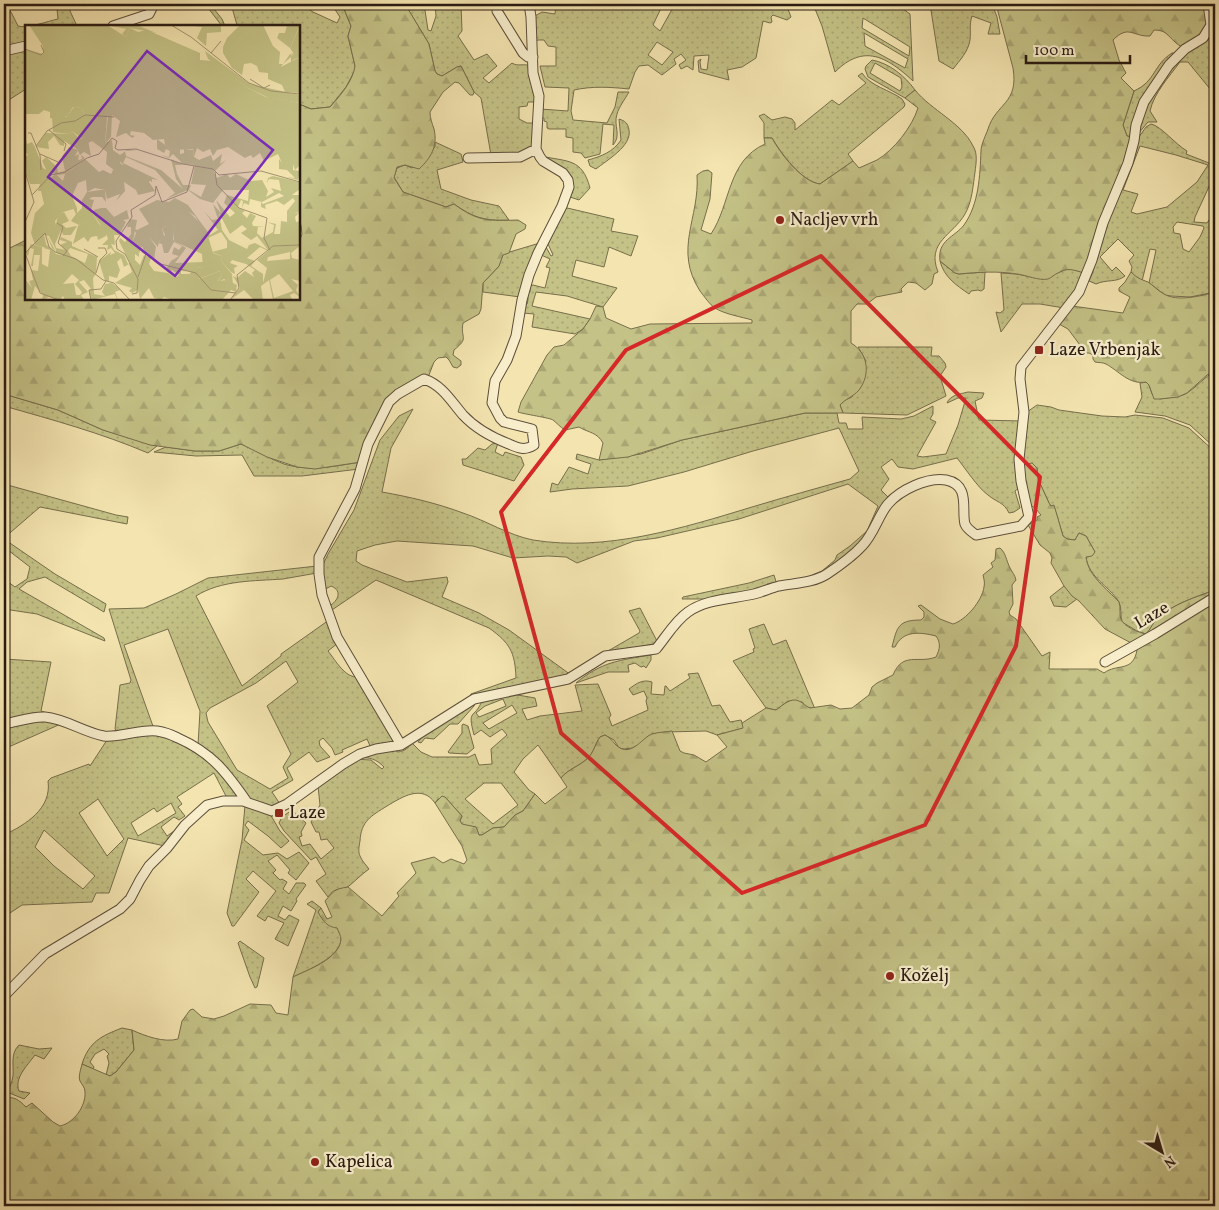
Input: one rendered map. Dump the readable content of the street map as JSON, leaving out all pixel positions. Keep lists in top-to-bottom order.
{
  "streets": {
    "street": ["Laze"]
  },
  "places": {
    "other": ["Nacljev vrh", "Koželj", "Kapelica"],
    "transit": ["Laze Vrbenjak", "Laze"]
  },
  "scale_bar": "100 m",
  "north": "bottom right"
}
